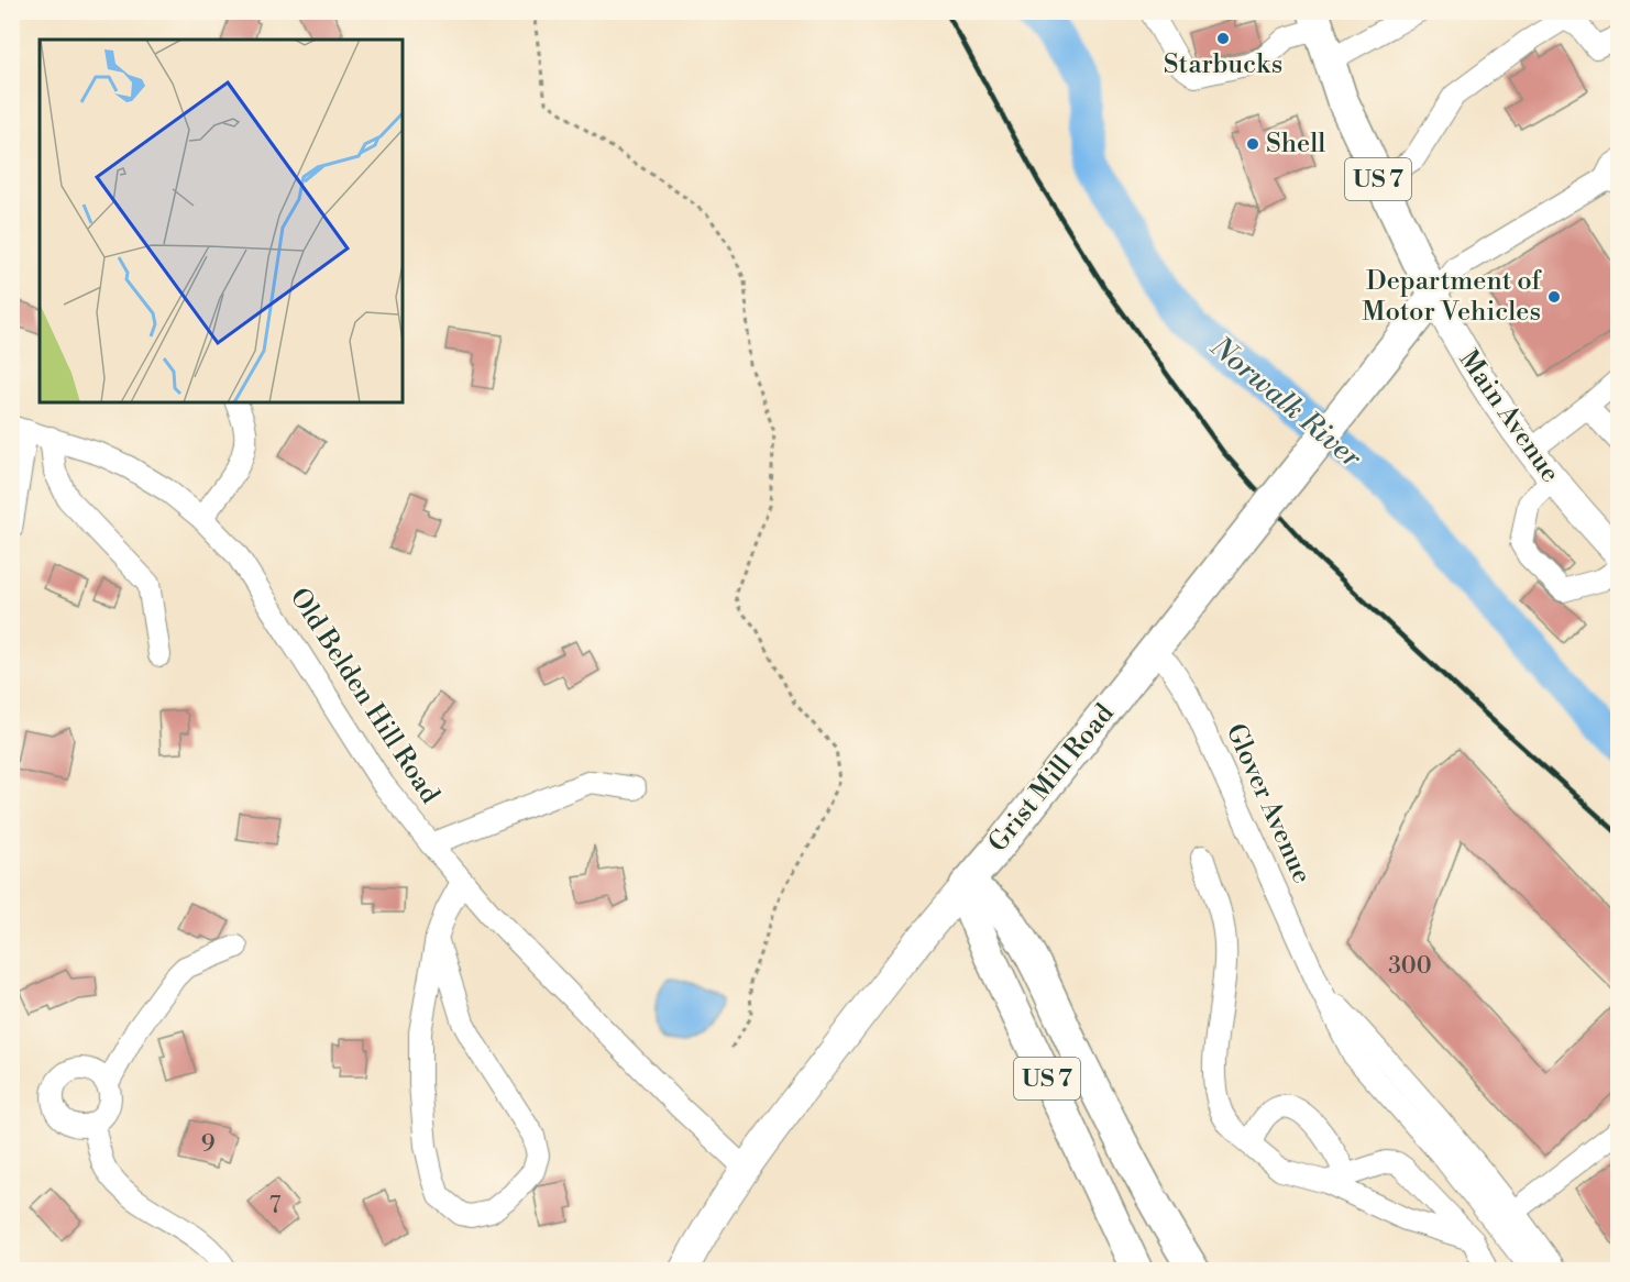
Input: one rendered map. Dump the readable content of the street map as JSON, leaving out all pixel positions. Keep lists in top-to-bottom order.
{
  "streets": {
    "highway": ["US 7", "Main Avenue", "Grist Mill Road"],
    "street": ["Old Belden Hill Road", "Glover Avenue"]
  },
  "crossings": [
    ["US 7", "Grist Mill Road"],
    ["Main Avenue", "Grist Mill Road"],
    ["Old Belden Hill Road", "Grist Mill Road"],
    ["Grist Mill Road", "Glover Avenue"]
  ],
  "water": ["Norwalk River"],
  "places": ["Starbucks", "Shell", "Department of Motor Vehicles"],
  "house_numbers": ["300", "9", "7"]
}
